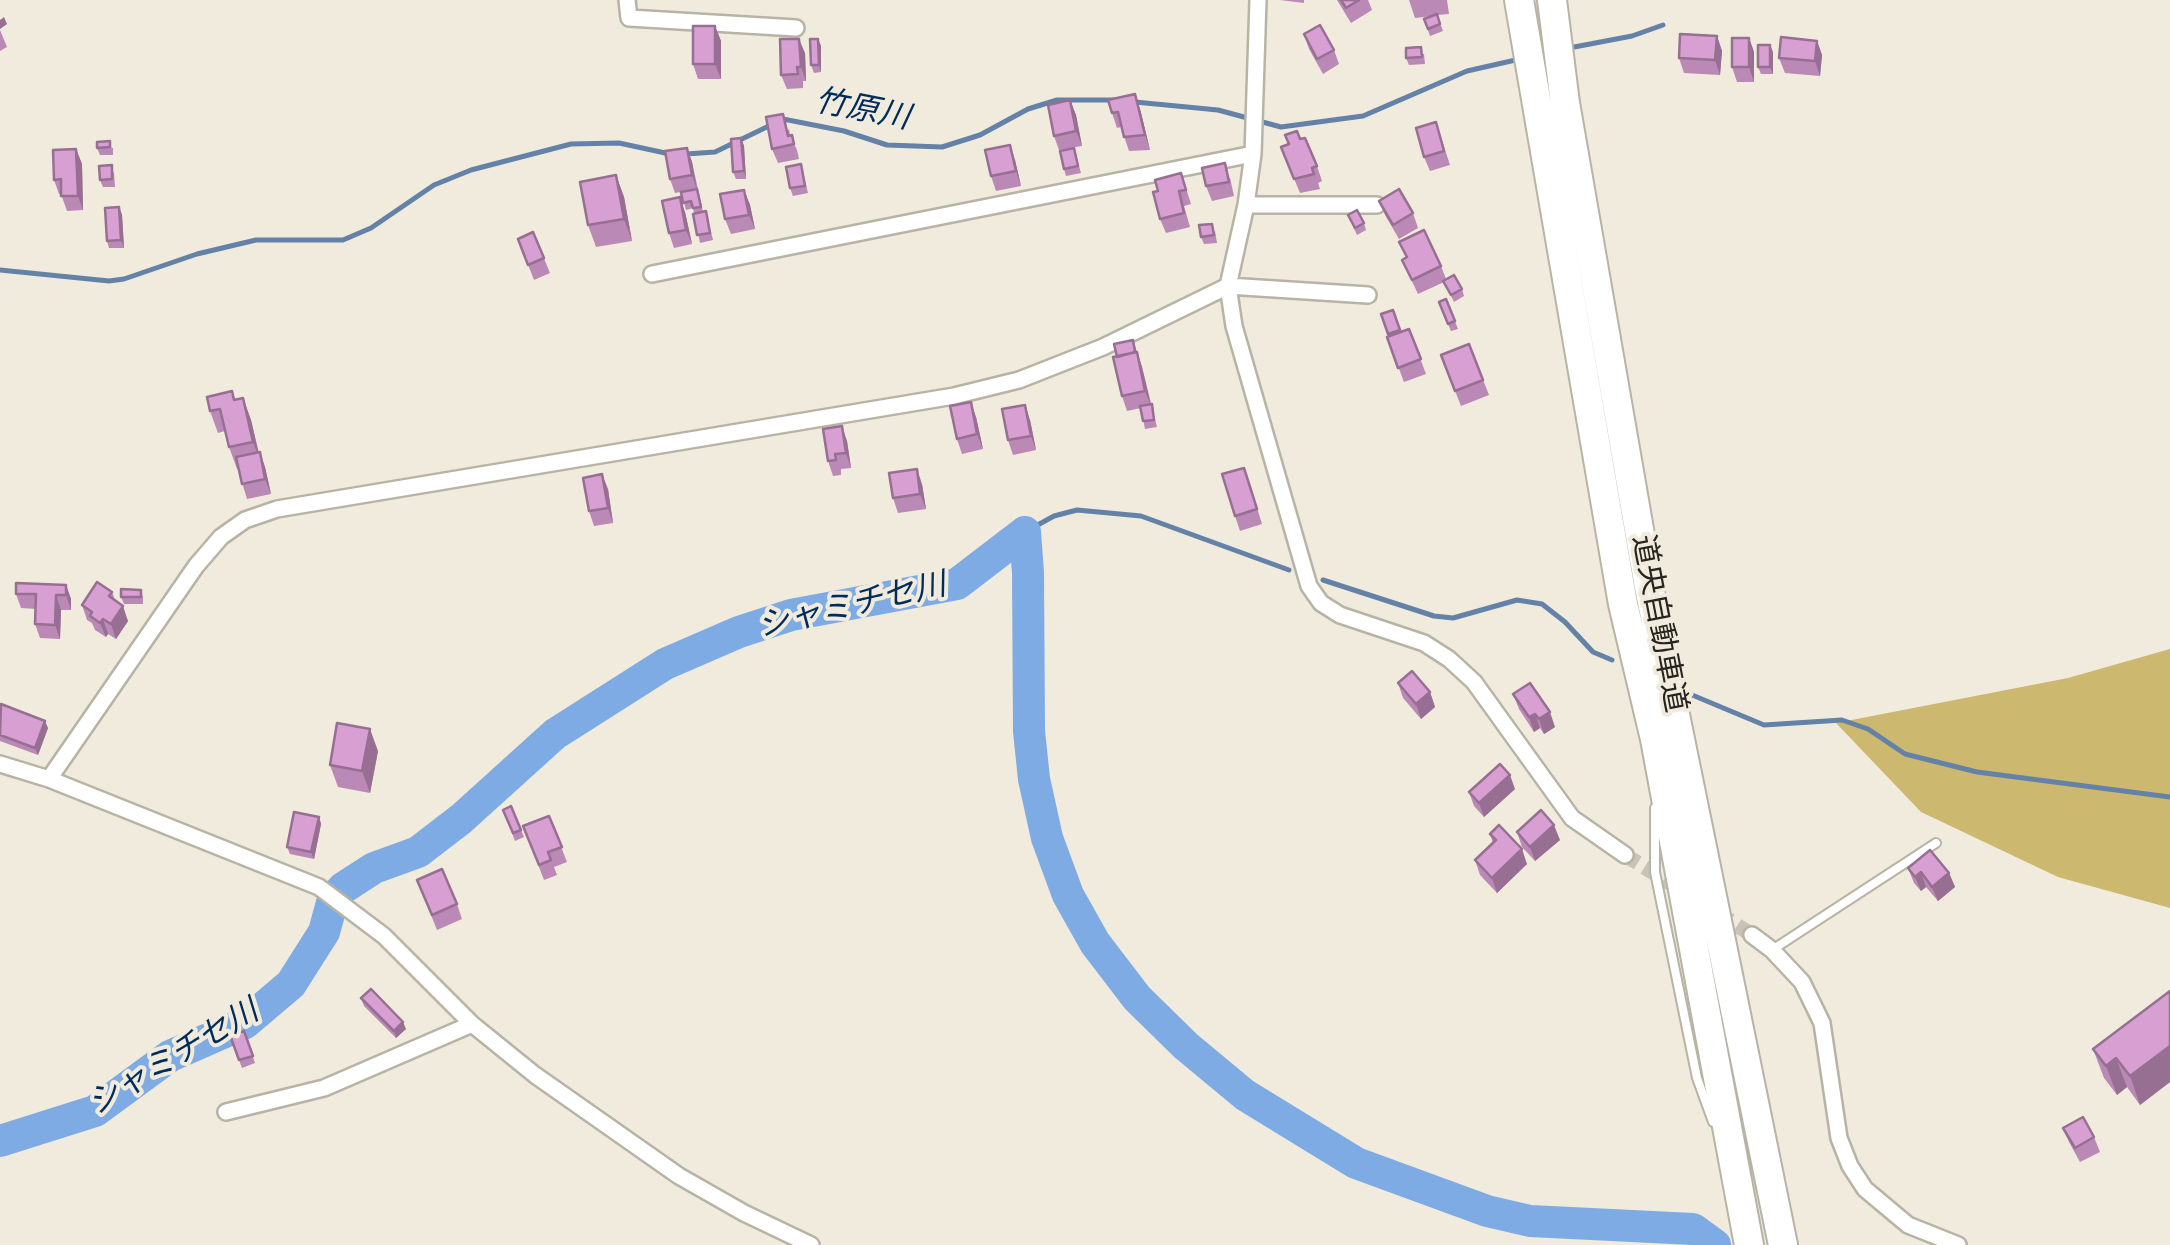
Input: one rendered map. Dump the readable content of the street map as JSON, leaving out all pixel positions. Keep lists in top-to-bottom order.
{
  "streets": {
    "highway": ["道央自動車道"]
  },
  "water": ["竹原川", "シャミチセ川"]
}
